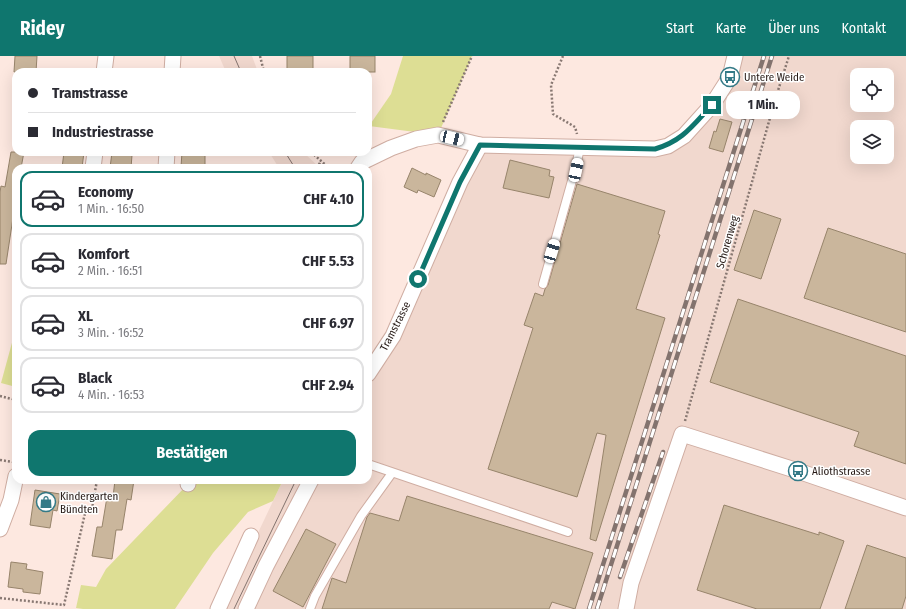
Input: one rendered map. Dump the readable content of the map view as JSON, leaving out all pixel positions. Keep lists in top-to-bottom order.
{
  "streets": {
    "street": ["Tramstrasse"],
    "path": ["Schorenweg"]
  },
  "places": {
    "bus stop": ["Untere Weide", "Aliothstrasse"],
    "shop": ["Kindergarten Bündten"]
  },
  "page": {
    "header": "Ridey",
    "nav": [
      "Start",
      "Karte",
      "Über uns",
      "Kontakt"
    ],
    "banner": ["Tramstrasse", "Industriestrasse"],
    "bubble": "1 Min.",
    "list": [
      {
        "name": "Economy",
        "note": "1 Min. · 16:50",
        "value": "CHF 4.10"
      },
      {
        "name": "Komfort",
        "note": "2 Min. · 16:51",
        "value": "CHF 5.53"
      },
      {
        "name": "XL",
        "note": "3 Min. · 16:52",
        "value": "CHF 6.97"
      },
      {
        "name": "Black",
        "note": "4 Min. · 16:53",
        "value": "CHF 2.94"
      }
    ],
    "buttons": "Bestätigen"
  }
}
